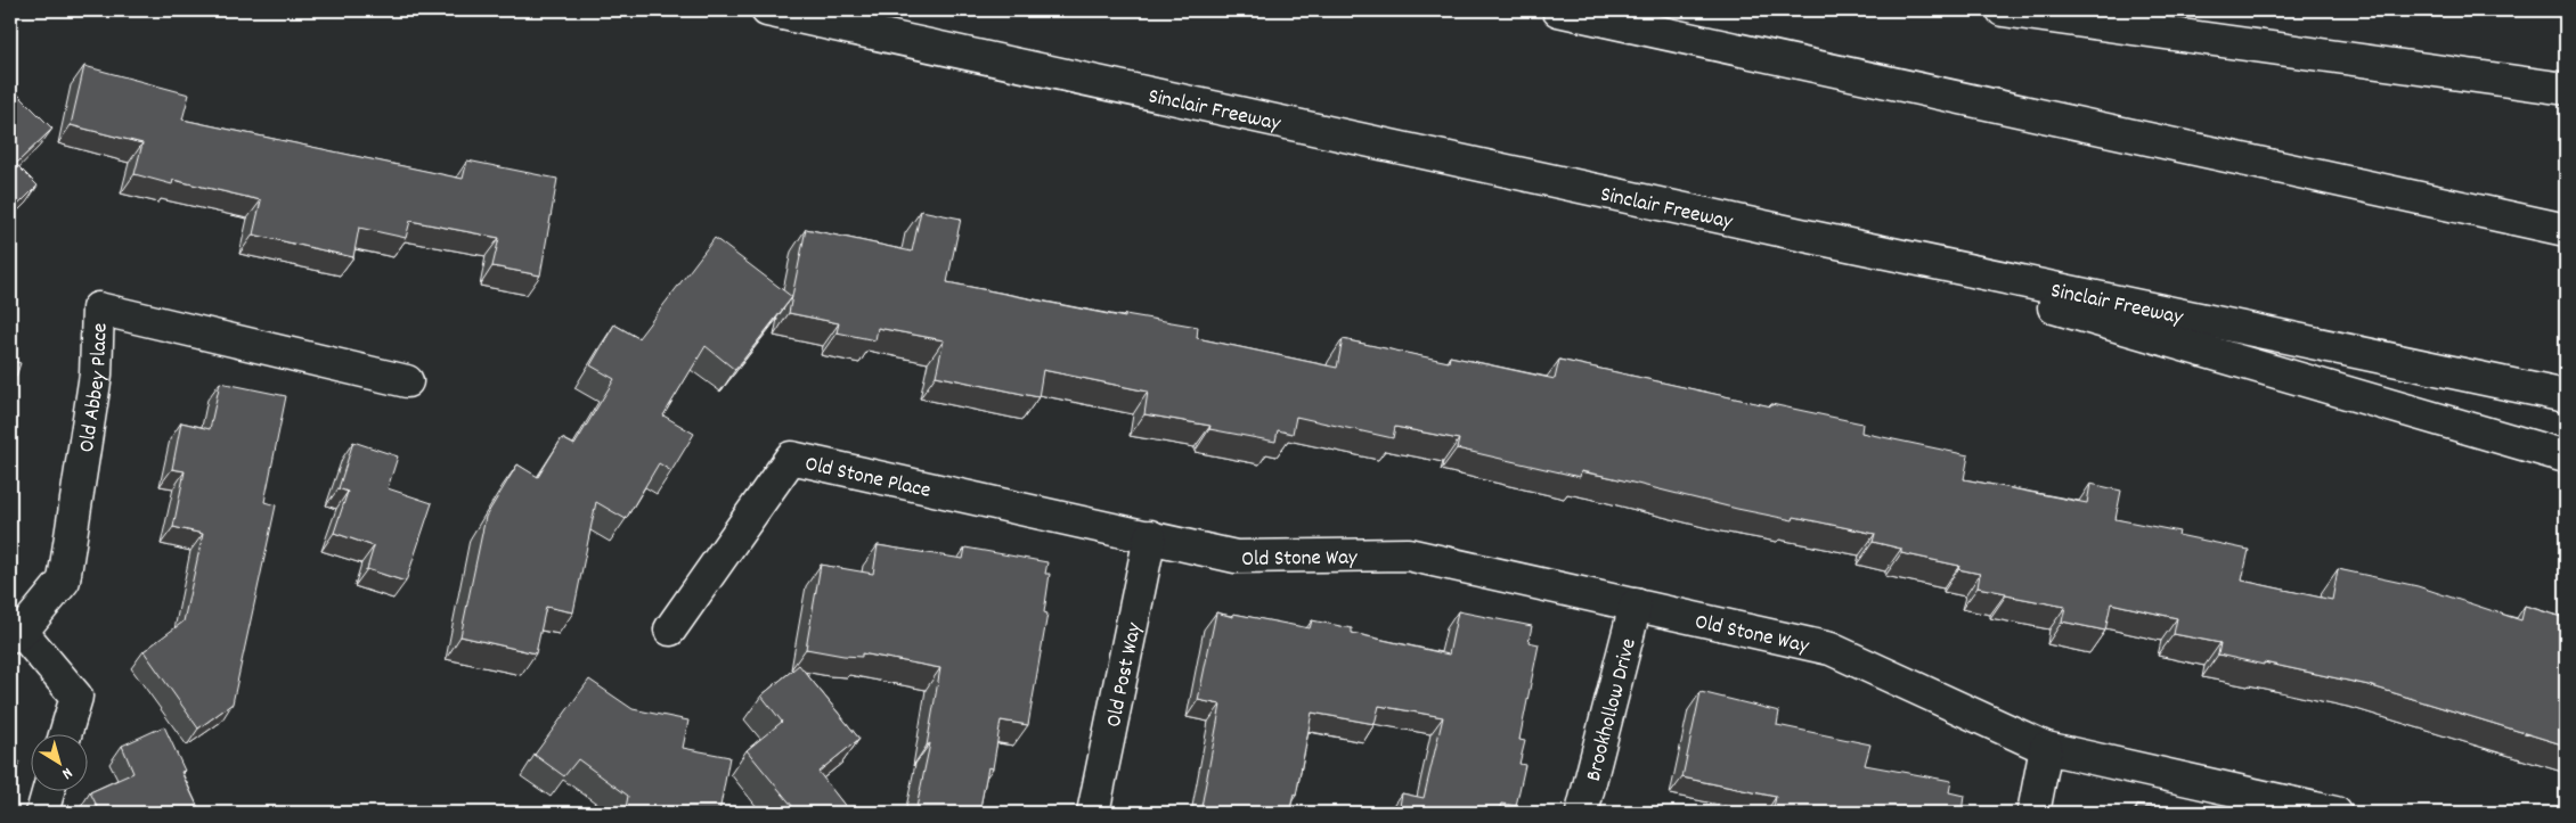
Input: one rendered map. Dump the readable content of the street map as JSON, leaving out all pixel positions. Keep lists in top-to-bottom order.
{
  "streets": {
    "main road": [
      "Sinclair Freeway",
      "Old Abbey Place",
      "Old Stone Place",
      "Old Stone Way",
      "Old Post Way",
      "Brookhollow Drive"
    ]
  },
  "crossings": [
    ["Old Stone Place", "Old Stone Way"],
    ["Old Stone Place", "Old Post Way"],
    ["Old Stone Way", "Old Post Way"],
    ["Old Stone Way", "Brookhollow Drive"]
  ],
  "north": "bottom right"
}
